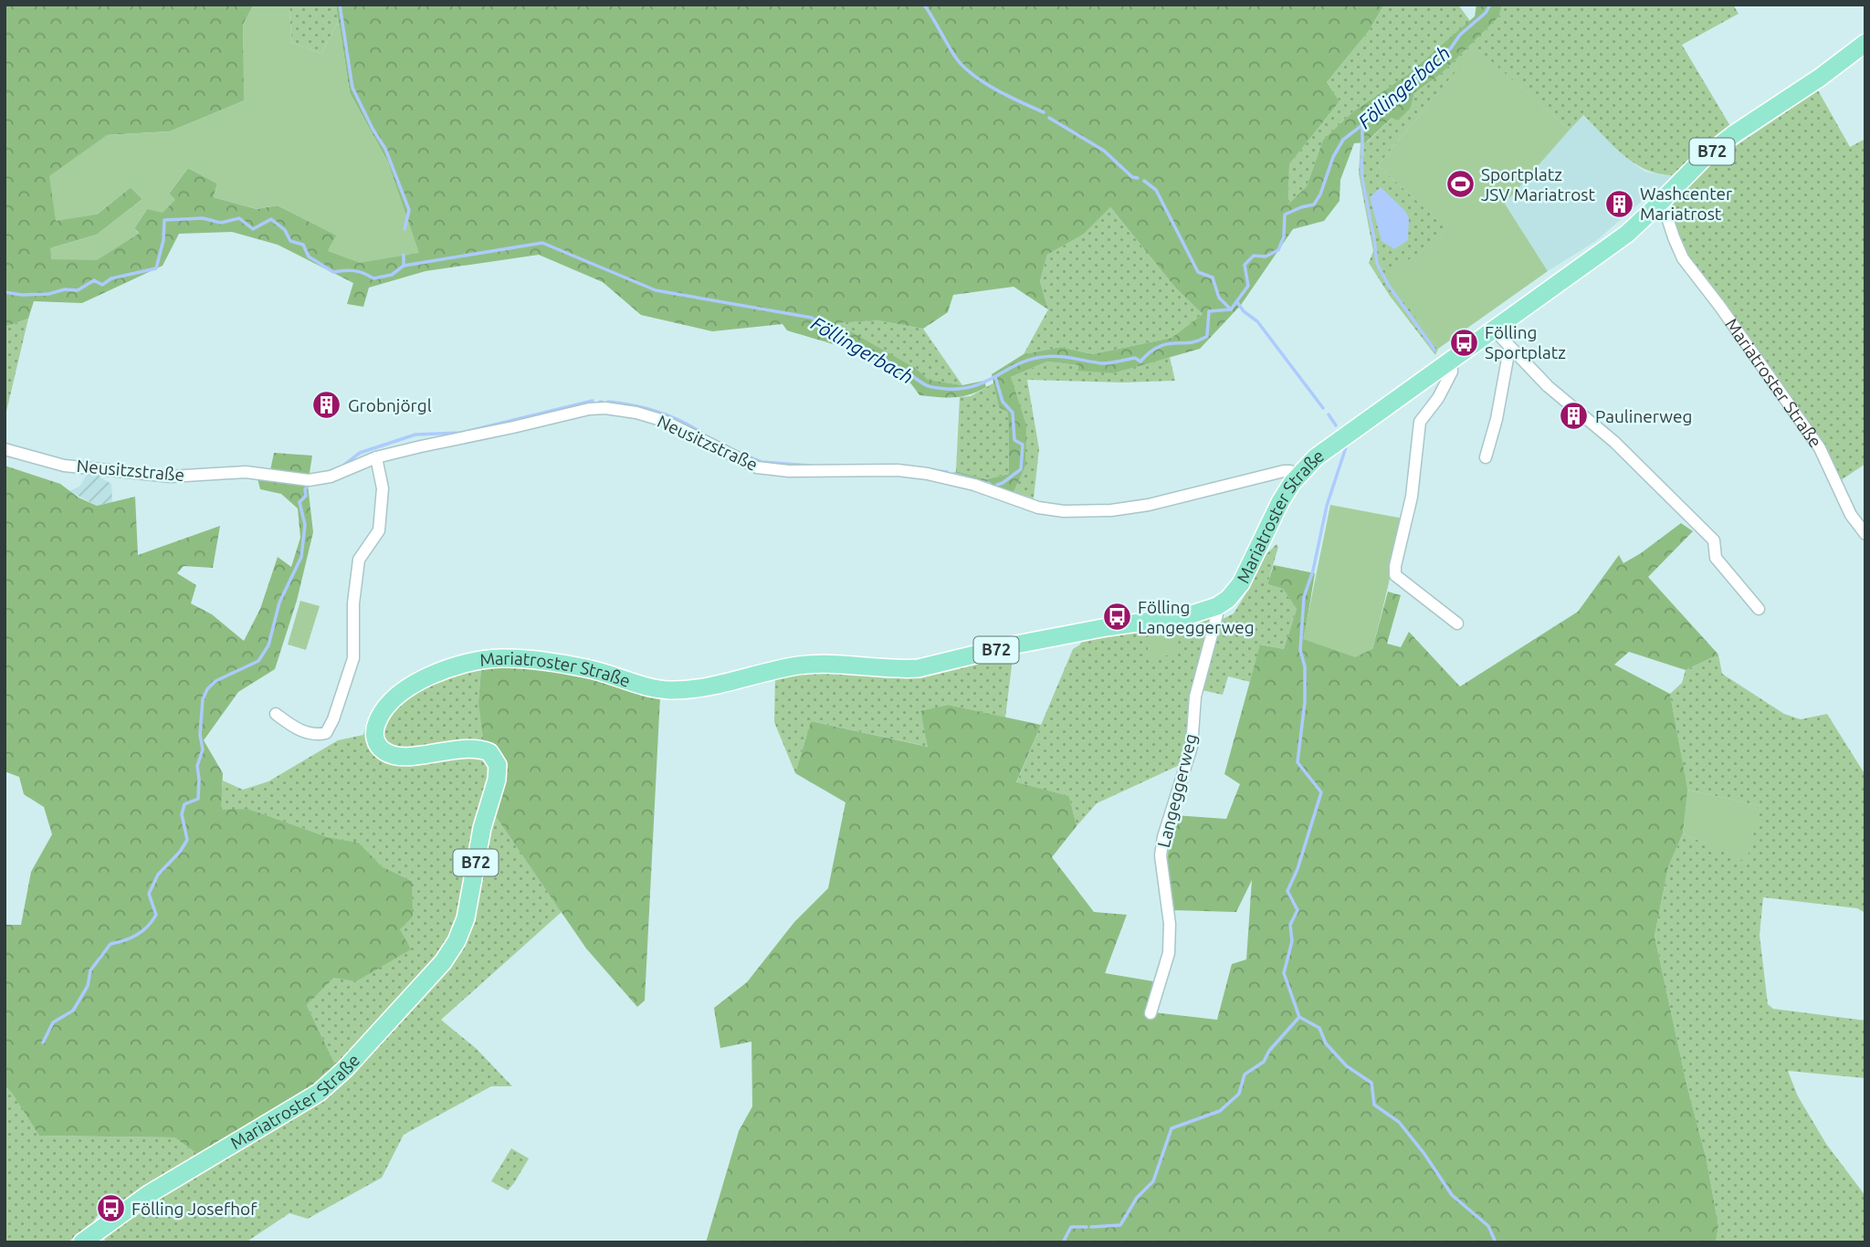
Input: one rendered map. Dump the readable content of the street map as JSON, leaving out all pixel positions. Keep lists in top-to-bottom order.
{
  "streets": {
    "main road": ["B72", "Mariatroster Straße"],
    "street": ["Neusitzstraße", "Langeggerweg"]
  },
  "crossings": [
    ["Mariatroster Straße", "Neusitzstraße"],
    ["Mariatroster Straße", "Langeggerweg"]
  ],
  "water": ["Föllingerbach"],
  "places": {
    "sports": ["Sportplatz JSV Mariatrost"],
    "building": ["Washcenter Mariatrost", "Grobnjörgl", "Paulinerweg"],
    "bus stop": ["Fölling Sportplatz", "Fölling Langeggerweg", "Fölling Josefhof"]
  }
}
